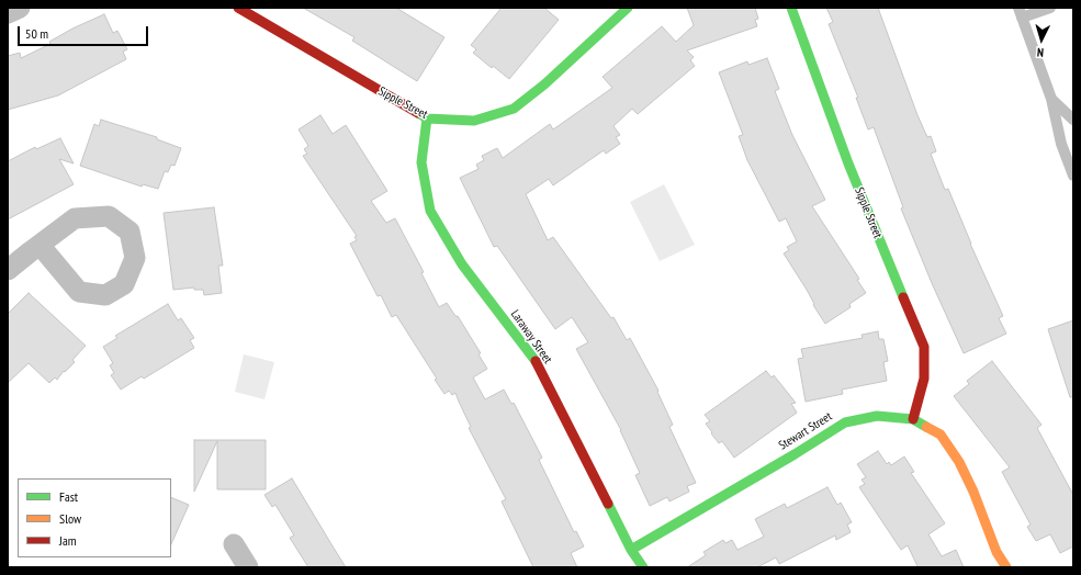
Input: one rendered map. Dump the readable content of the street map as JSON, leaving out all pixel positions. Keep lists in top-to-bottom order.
{
  "streets": {
    "street": ["Sipple Street", "Laraway Street", "Stewart Street"]
  },
  "crossings": [
    ["Sipple Street", "Laraway Street"],
    ["Sipple Street", "Stewart Street"],
    ["Laraway Street", "Stewart Street"]
  ],
  "legend": ["Fast", "Slow", "Jam"],
  "scale_bar": "50 m",
  "north": "bottom"
}
